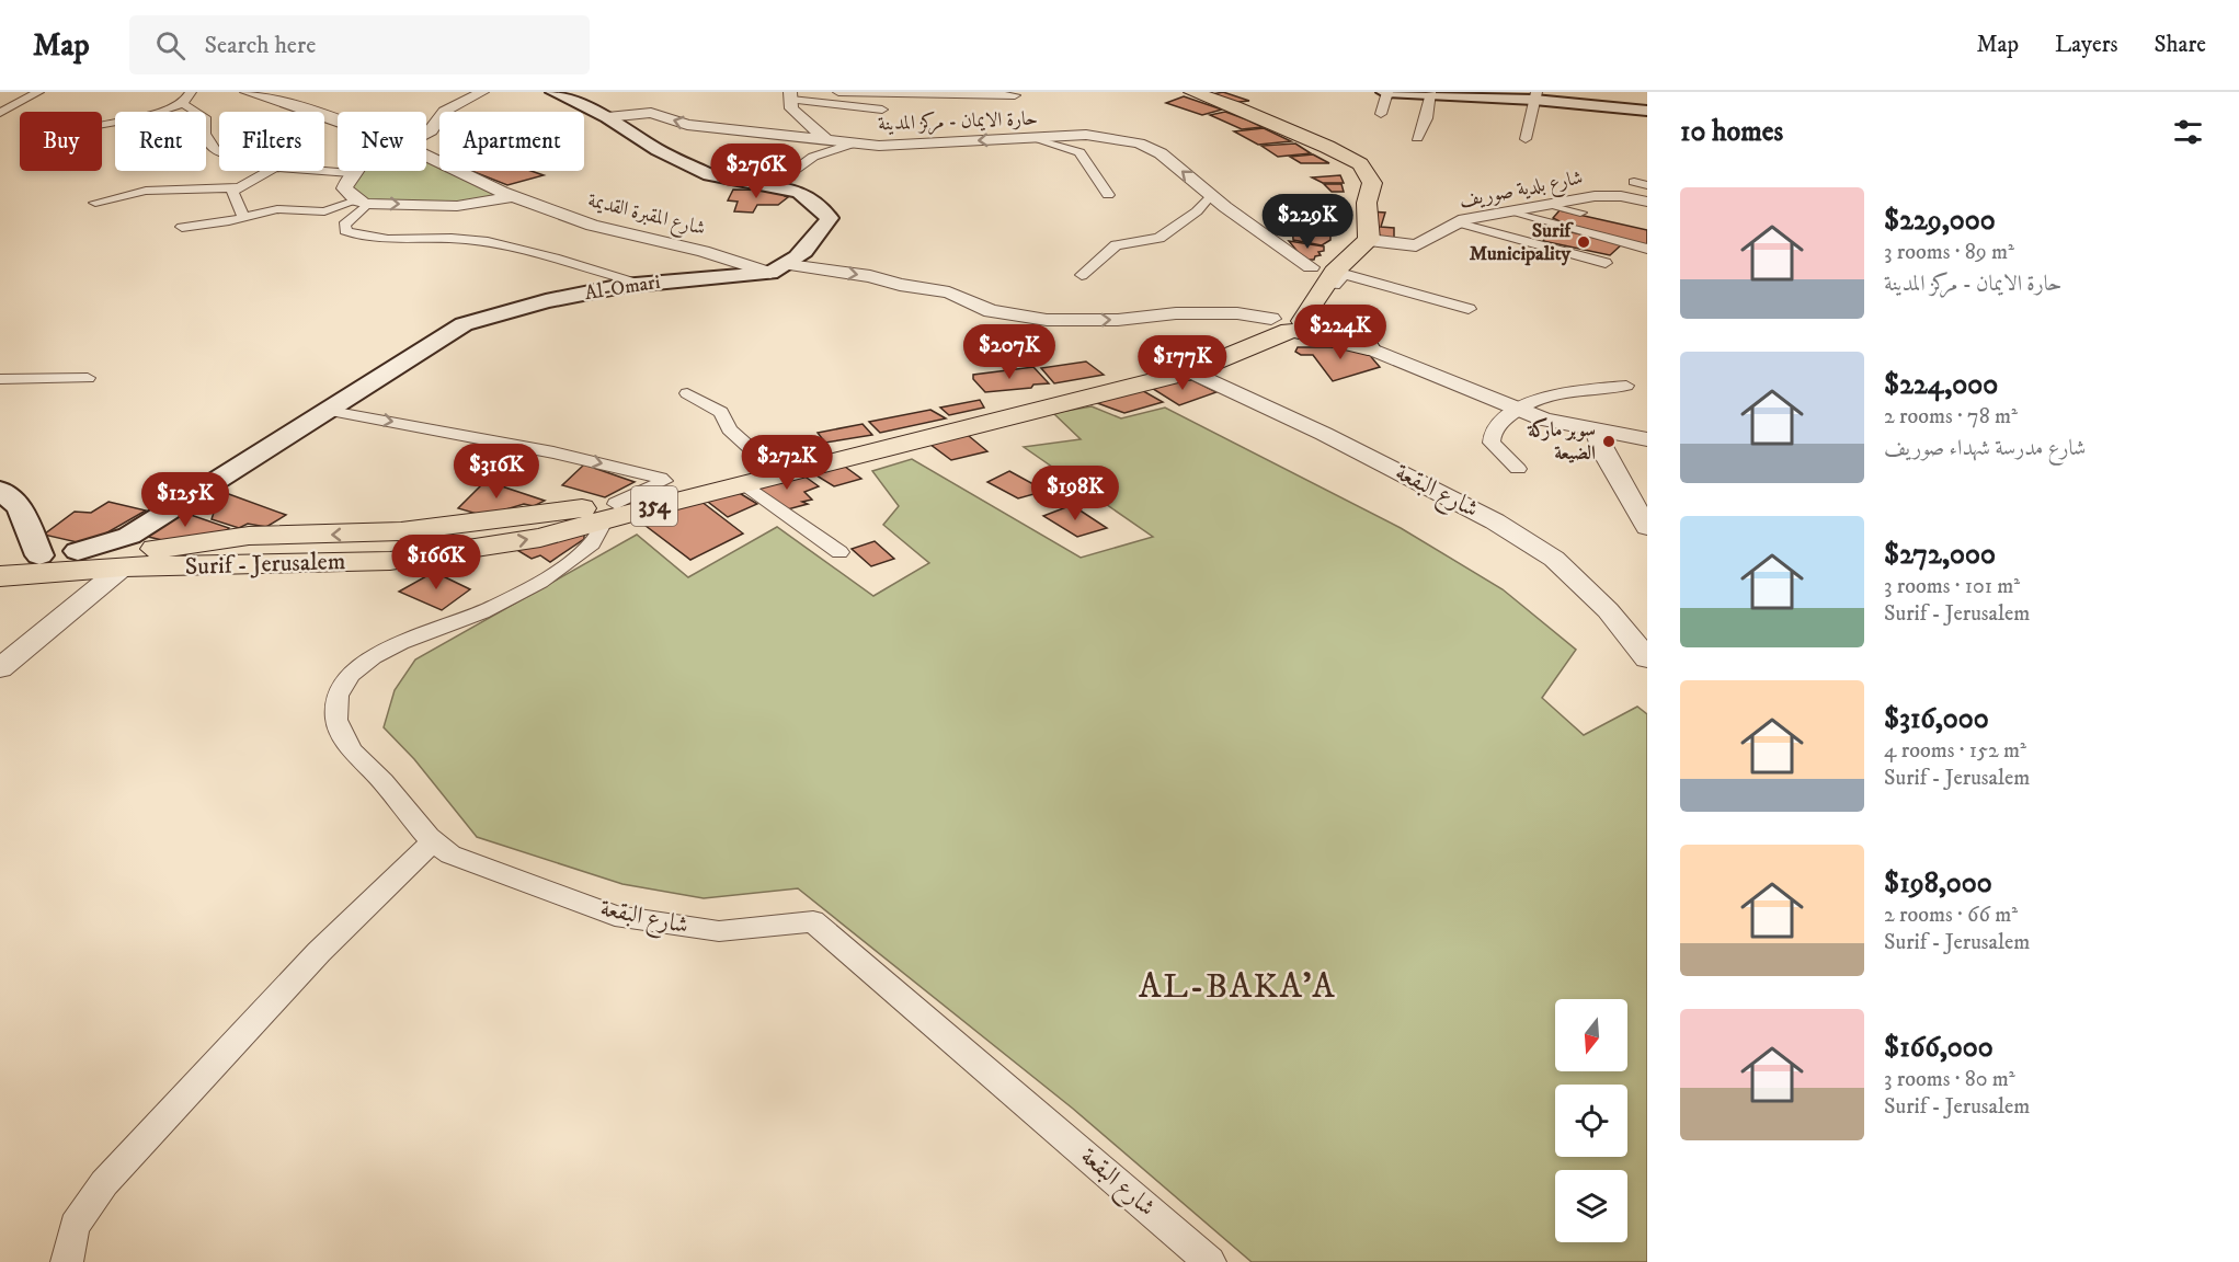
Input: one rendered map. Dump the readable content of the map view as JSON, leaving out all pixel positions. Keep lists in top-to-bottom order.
{
  "streets": {
    "main road": ["Al-Omari", "354", "Surif - Jerusalem"],
    "street": [
      "حارة الايمان - مركز المدينة",
      "شارع بلدية صوريف",
      "شارع المقبرة القديمة",
      "شارع البقعة"
    ]
  },
  "crossings": [
    ["شارع المقبرة القديمة", "Al-Omari"],
    ["شارع المقبرة القديمة", "Surif - Jerusalem"],
    ["Al-Omari", "Surif - Jerusalem"],
    ["شارع البقعة", "Surif - Jerusalem"]
  ],
  "districts": ["AL-BAKA'A"],
  "places": ["Surif Municipality", "سوبر ماركة الضيعة"],
  "north": "bottom",
  "page": {
    "header": "Map",
    "search": "Search here",
    "nav": ["Map", "Layers", "Share"],
    "heading": "10 homes",
    "chip": [
      "Buy",
      "Rent",
      "Filters",
      "New",
      "Apartment"
    ],
    "price": [
      "$276K",
      "$229K",
      "$224K",
      "$207K",
      "$177K",
      "$272K",
      "$316K",
      "$198K",
      "$125K",
      "$166K"
    ],
    "list": [
      {
        "name": "$229,000",
        "note": "3 rooms · 89 m² · حارة الايمان - مركز المدينة"
      },
      {
        "name": "$224,000",
        "note": "2 rooms · 78 m² · شارع مدرسة شهداء صوريف"
      },
      {
        "name": "$272,000",
        "note": "3 rooms · 101 m² · Surif - Jerusalem"
      },
      {
        "name": "$316,000",
        "note": "4 rooms · 152 m² · Surif - Jerusalem"
      },
      {
        "name": "$198,000",
        "note": "2 rooms · 66 m² · Surif - Jerusalem"
      },
      {
        "name": "$166,000",
        "note": "3 rooms · 80 m² · Surif - Jerusalem"
      }
    ]
  }
}
